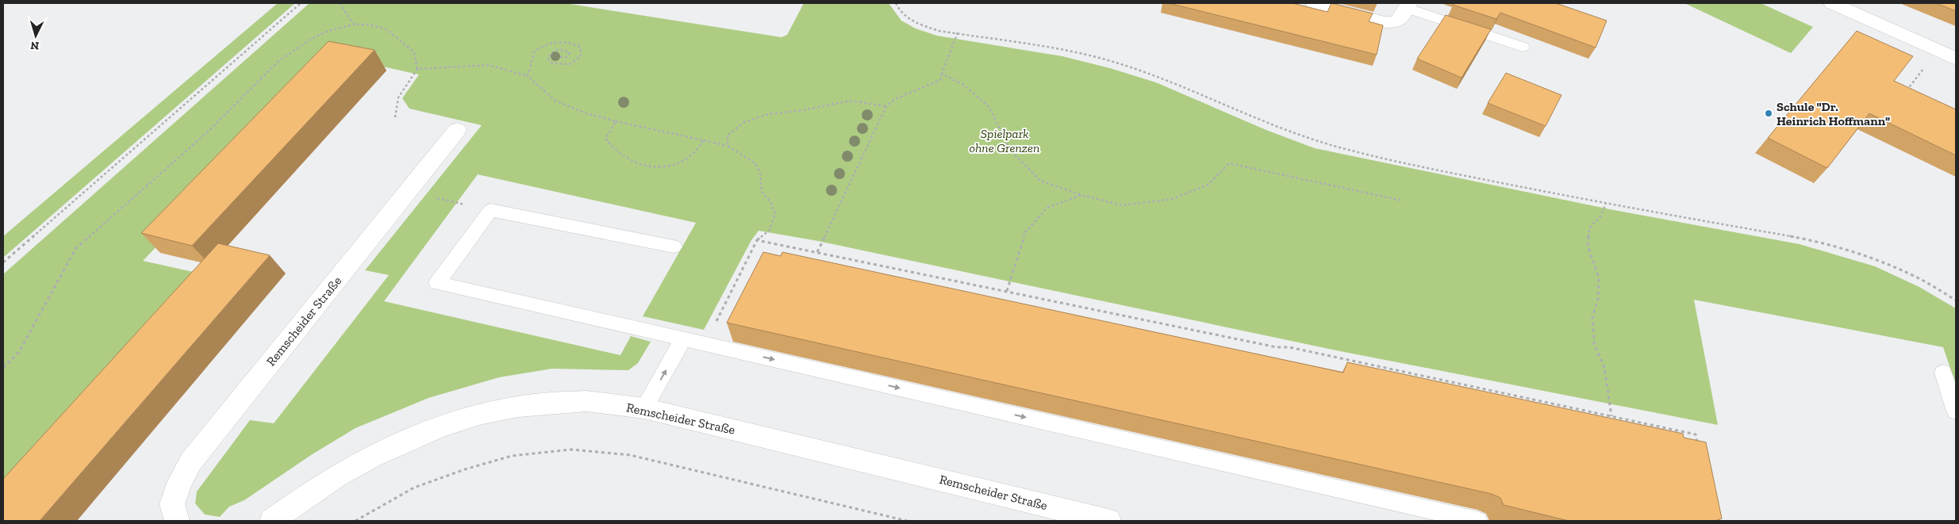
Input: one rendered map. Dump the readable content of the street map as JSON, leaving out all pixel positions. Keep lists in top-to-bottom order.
{
  "streets": {
    "street": ["Remscheider Straße"]
  },
  "parks": ["Spielpark ohne Grenzen"],
  "places": ["Schule \"Dr. Heinrich Hoffmann\""],
  "north": "bottom"
}
